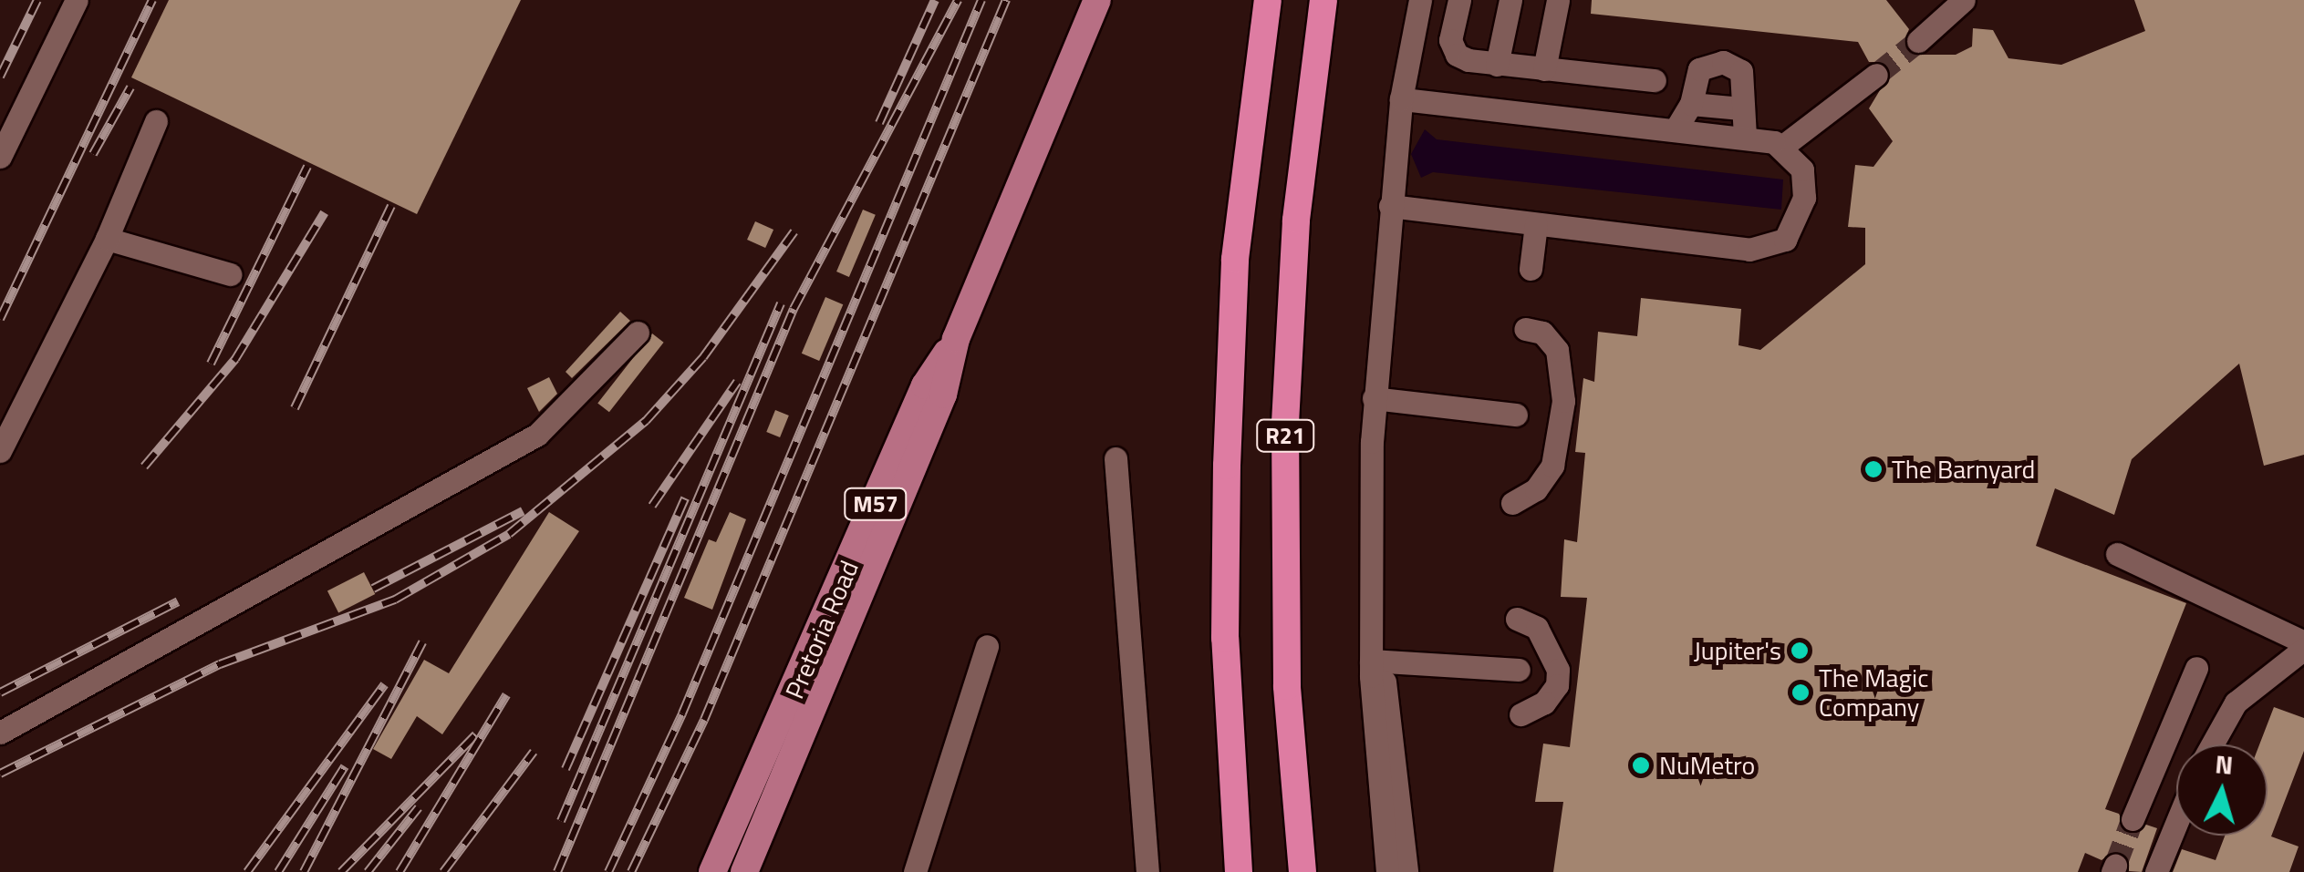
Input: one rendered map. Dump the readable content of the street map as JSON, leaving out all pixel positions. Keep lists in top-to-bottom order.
{
  "streets": {
    "highway": ["R21"],
    "main road": ["M57", "Pretoria Road"]
  },
  "places": [
    "The Barnyard",
    "Jupiter's",
    "The Magic Company",
    "NuMetro"
  ],
  "north": "top"
}
